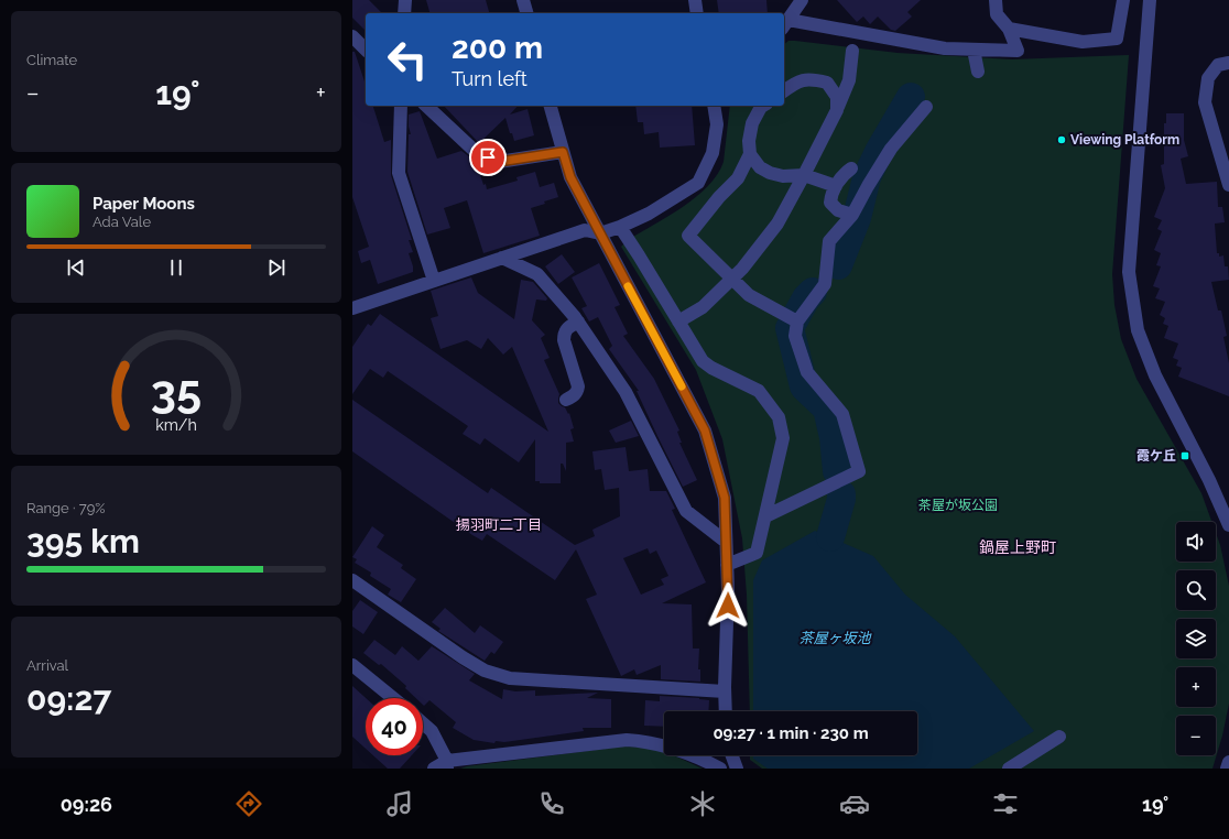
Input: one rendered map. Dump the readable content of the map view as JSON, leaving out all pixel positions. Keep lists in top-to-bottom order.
{
  "districts": ["揚羽町二丁目", "鍋屋上野町"],
  "water": ["茶屋ヶ坂池"],
  "parks": ["茶屋が坂公園"],
  "places": {
    "other": ["Viewing Platform"],
    "transit": ["霞ケ丘"]
  },
  "page": {
    "tile": [
      "Climate",
      ["Range · 79%", "395 km"],
      ["Arrival", "09:27"]
    ],
    "turn": ["200 m", "Turn left"],
    "heat": ["−", "19°", "+"],
    "song": ["Paper Moons", "Ada Vale"],
    "map_buttons": ["+", "−"],
    "limit": "40",
    "trip": "09:27 · 1 min · 230 m",
    "tabs": ["09:26", "19°"],
    "gauge": ["35", "km/h"]
  }
}
